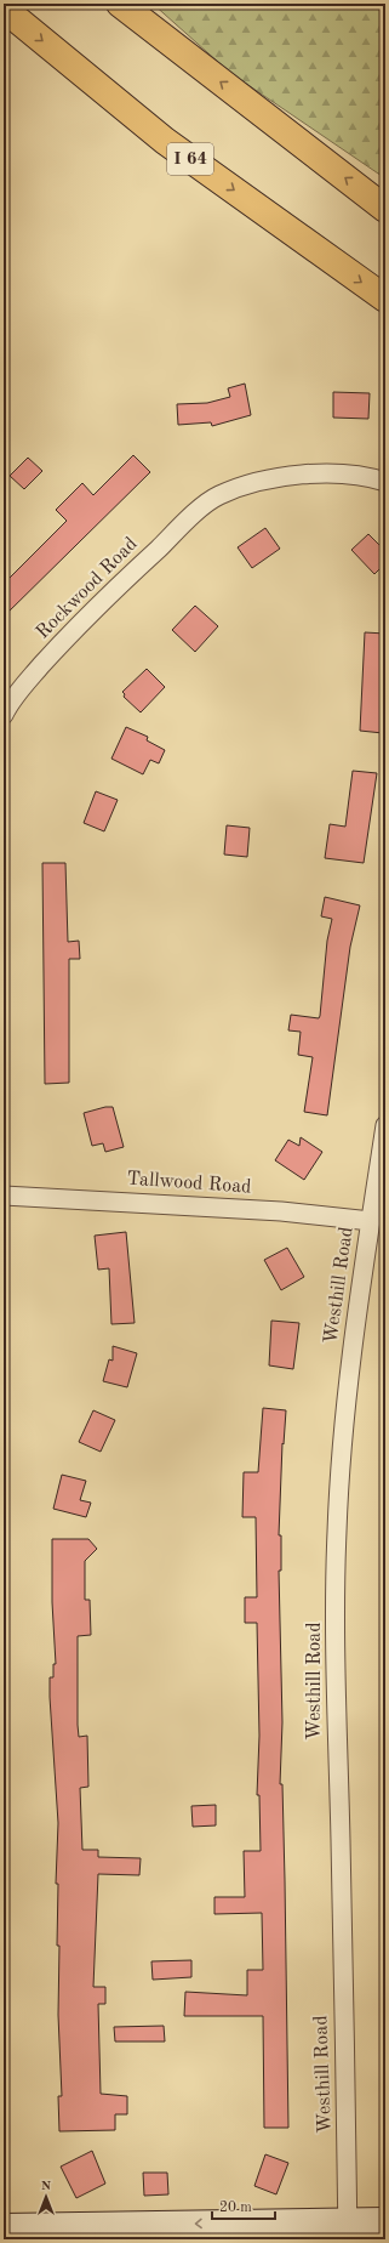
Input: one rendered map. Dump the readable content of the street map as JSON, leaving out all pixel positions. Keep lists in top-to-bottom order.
{
  "streets": {
    "highway": ["I 64"],
    "street": ["Rockwood Road", "Tallwood Road", "Westhill Road"]
  },
  "crossings": [
    ["Tallwood Road", "Westhill Road"]
  ],
  "scale_bar": "20 m",
  "north": "top"
}
